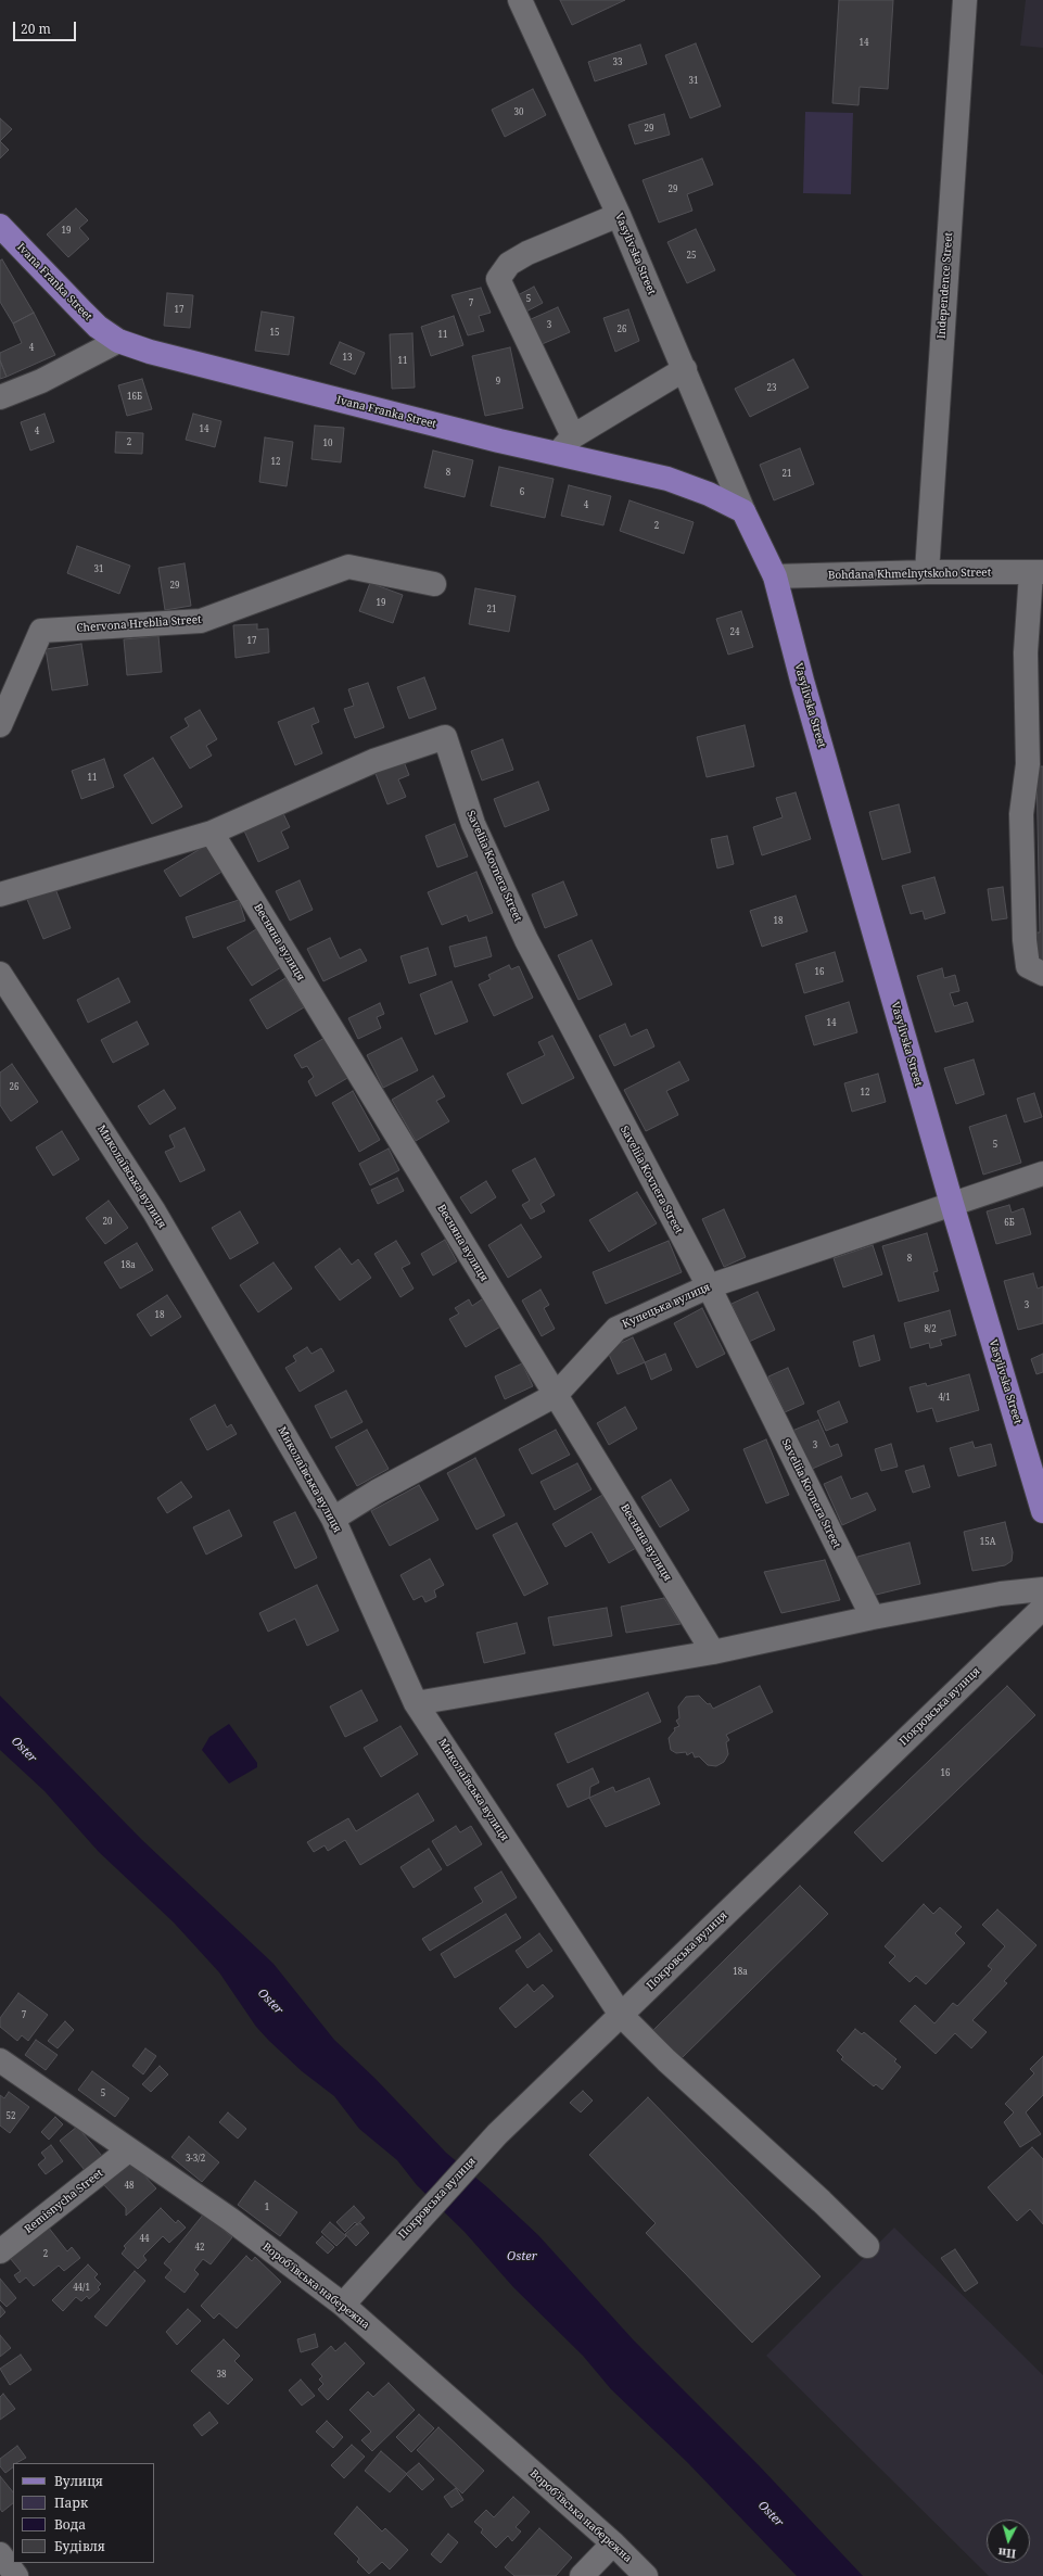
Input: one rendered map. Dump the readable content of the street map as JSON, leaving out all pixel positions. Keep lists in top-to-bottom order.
{
  "streets": {
    "main road": ["Vasylivska Street", "Ivana Franka Street"],
    "street": [
      "Independence Street",
      "Bohdana Khmelnytskoho Street",
      "Chervona Hreblia Street",
      "Saveliia Kovnera Street",
      "Весняна вулиця",
      "Миколаївська вулиця",
      "Купецька вулиця",
      "Покровська вулиця",
      "Remisnycha Street",
      "Воробʼївська набережна"
    ]
  },
  "crossings": [
    ["Vasylivska Street", "Ivana Franka Street"],
    ["Vasylivska Street", "Bohdana Khmelnytskoho Street"],
    ["Vasylivska Street", "Купецька вулиця"],
    ["Independence Street", "Bohdana Khmelnytskoho Street"],
    ["Saveliia Kovnera Street", "Весняна вулиця"],
    ["Saveliia Kovnera Street", "Купецька вулиця"],
    ["Saveliia Kovnera Street", "Покровська вулиця"],
    ["Весняна вулиця", "Купецька вулиця"],
    ["Весняна вулиця", "Покровська вулиця"],
    ["Миколаївська вулиця", "Купецька вулиця"],
    ["Миколаївська вулиця", "Покровська вулиця"],
    ["Покровська вулиця", "Воробʼївська набережна"],
    ["Remisnycha Street", "Воробʼївська набережна"]
  ],
  "water": ["Oster"],
  "house_numbers": [
    "14",
    "33",
    "31",
    "30",
    "29",
    "29",
    "19",
    "25",
    "5",
    "7",
    "17",
    "3",
    "26",
    "15",
    "11",
    "4",
    "13",
    "11",
    "9",
    "23",
    "16Б",
    "14",
    "4",
    "2",
    "10",
    "12",
    "8",
    "21",
    "6",
    "4",
    "2",
    "31",
    "29",
    "19",
    "21",
    "24",
    "17",
    "11",
    "18",
    "16",
    "14",
    "26",
    "12",
    "5",
    "20",
    "6Б",
    "8",
    "18а",
    "3",
    "18",
    "8/2",
    "4/1",
    "3",
    "15А",
    "16",
    "18а",
    "7",
    "5",
    "52",
    "3-3/2",
    "48",
    "1",
    "44",
    "42",
    "2",
    "44/1",
    "38"
  ],
  "legend": [
    "Вулиця",
    "Парк",
    "Вода",
    "Будівля"
  ],
  "scale_bar": "20 m",
  "north": "bottom"
}
